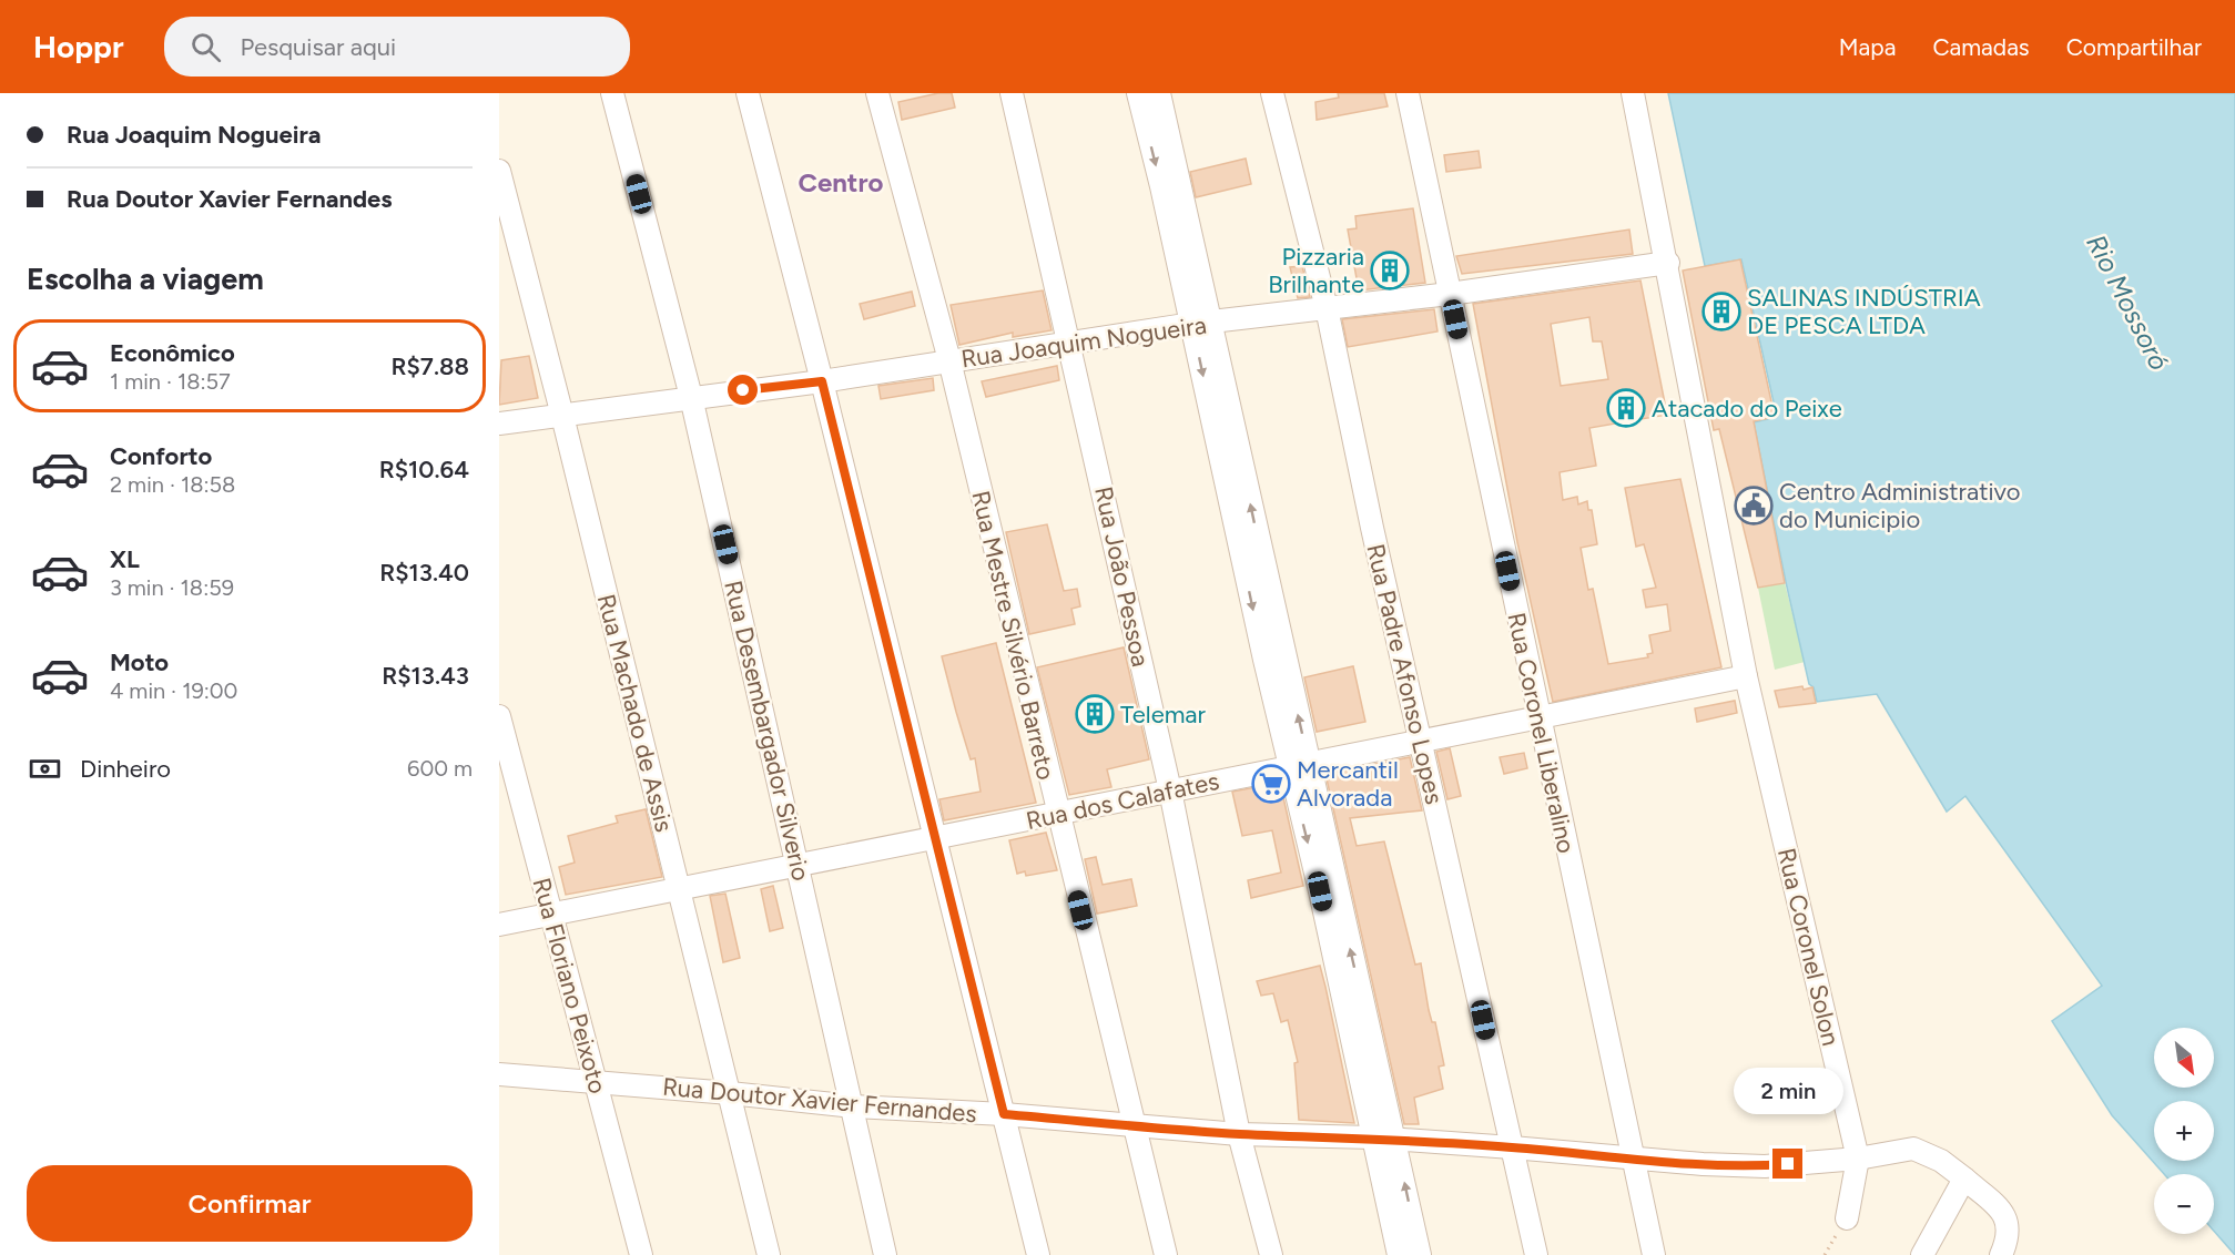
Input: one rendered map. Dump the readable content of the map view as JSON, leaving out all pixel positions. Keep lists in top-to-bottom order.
{
  "streets": {
    "street": [
      "Rua Joaquim Nogueira",
      "Rua João Pessoa",
      "Rua Mestre Silvério Barreto",
      "Rua Padre Afonso Lopes",
      "Rua Machado de Assis",
      "Rua Desembargador Silverio",
      "Rua Coronel Liberalino",
      "Rua dos Calafates",
      "Rua Coronel Solon",
      "Rua Floriano Peixoto",
      "Rua Doutor Xavier Fernandes"
    ]
  },
  "crossings": [
    ["Rua Joaquim Nogueira", "Rua João Pessoa"],
    ["Rua Joaquim Nogueira", "Rua Mestre Silvério Barreto"],
    ["Rua Joaquim Nogueira", "Rua Padre Afonso Lopes"],
    ["Rua Joaquim Nogueira", "Rua Machado de Assis"],
    ["Rua Joaquim Nogueira", "Rua Desembargador Silverio"],
    ["Rua Joaquim Nogueira", "Rua Coronel Liberalino"],
    ["Rua Joaquim Nogueira", "Rua Coronel Solon"],
    ["Rua João Pessoa", "Rua dos Calafates"],
    ["Rua João Pessoa", "Rua Doutor Xavier Fernandes"],
    ["Rua Mestre Silvério Barreto", "Rua dos Calafates"],
    ["Rua Mestre Silvério Barreto", "Rua Doutor Xavier Fernandes"],
    ["Rua Padre Afonso Lopes", "Rua dos Calafates"],
    ["Rua Padre Afonso Lopes", "Rua Doutor Xavier Fernandes"],
    ["Rua Machado de Assis", "Rua dos Calafates"],
    ["Rua Machado de Assis", "Rua Doutor Xavier Fernandes"],
    ["Rua Desembargador Silverio", "Rua dos Calafates"],
    ["Rua Desembargador Silverio", "Rua Doutor Xavier Fernandes"],
    ["Rua Coronel Liberalino", "Rua dos Calafates"],
    ["Rua Coronel Liberalino", "Rua Doutor Xavier Fernandes"],
    ["Rua dos Calafates", "Rua Coronel Solon"],
    ["Rua dos Calafates", "Rua Floriano Peixoto"],
    ["Rua Coronel Solon", "Rua Doutor Xavier Fernandes"],
    ["Rua Floriano Peixoto", "Rua Doutor Xavier Fernandes"]
  ],
  "districts": ["Centro"],
  "water": ["Rio Mossoró"],
  "places": {
    "building": [
      "Pizzaria Brilhante",
      "SALINAS INDÚSTRIA DE PESCA LTDA",
      "Atacado do Peixe",
      "Telemar"
    ],
    "public building": ["Centro Administrativo do Municipio"],
    "supermarket": ["Mercantil Alvorada"]
  },
  "north": "bottom right",
  "page": {
    "header": "Hoppr",
    "search": "Pesquisar aqui",
    "nav": ["Mapa", "Camadas", "Compartilhar"],
    "banner": ["Rua Joaquim Nogueira", "Rua Doutor Xavier Fernandes"],
    "heading": "Escolha a viagem",
    "list": [
      {
        "name": "Econômico",
        "note": "1 min · 18:57",
        "value": "R$7.88"
      },
      {
        "name": "Conforto",
        "note": "2 min · 18:58",
        "value": "R$10.64"
      },
      {
        "name": "XL",
        "note": "3 min · 18:59",
        "value": "R$13.40"
      },
      {
        "name": "Moto",
        "note": "4 min · 19:00",
        "value": "R$13.43"
      }
    ],
    "pay": ["Dinheiro", "600 m"],
    "map_buttons": ["+", "−"],
    "bubble": "2 min",
    "buttons": "Confirmar"
  }
}
